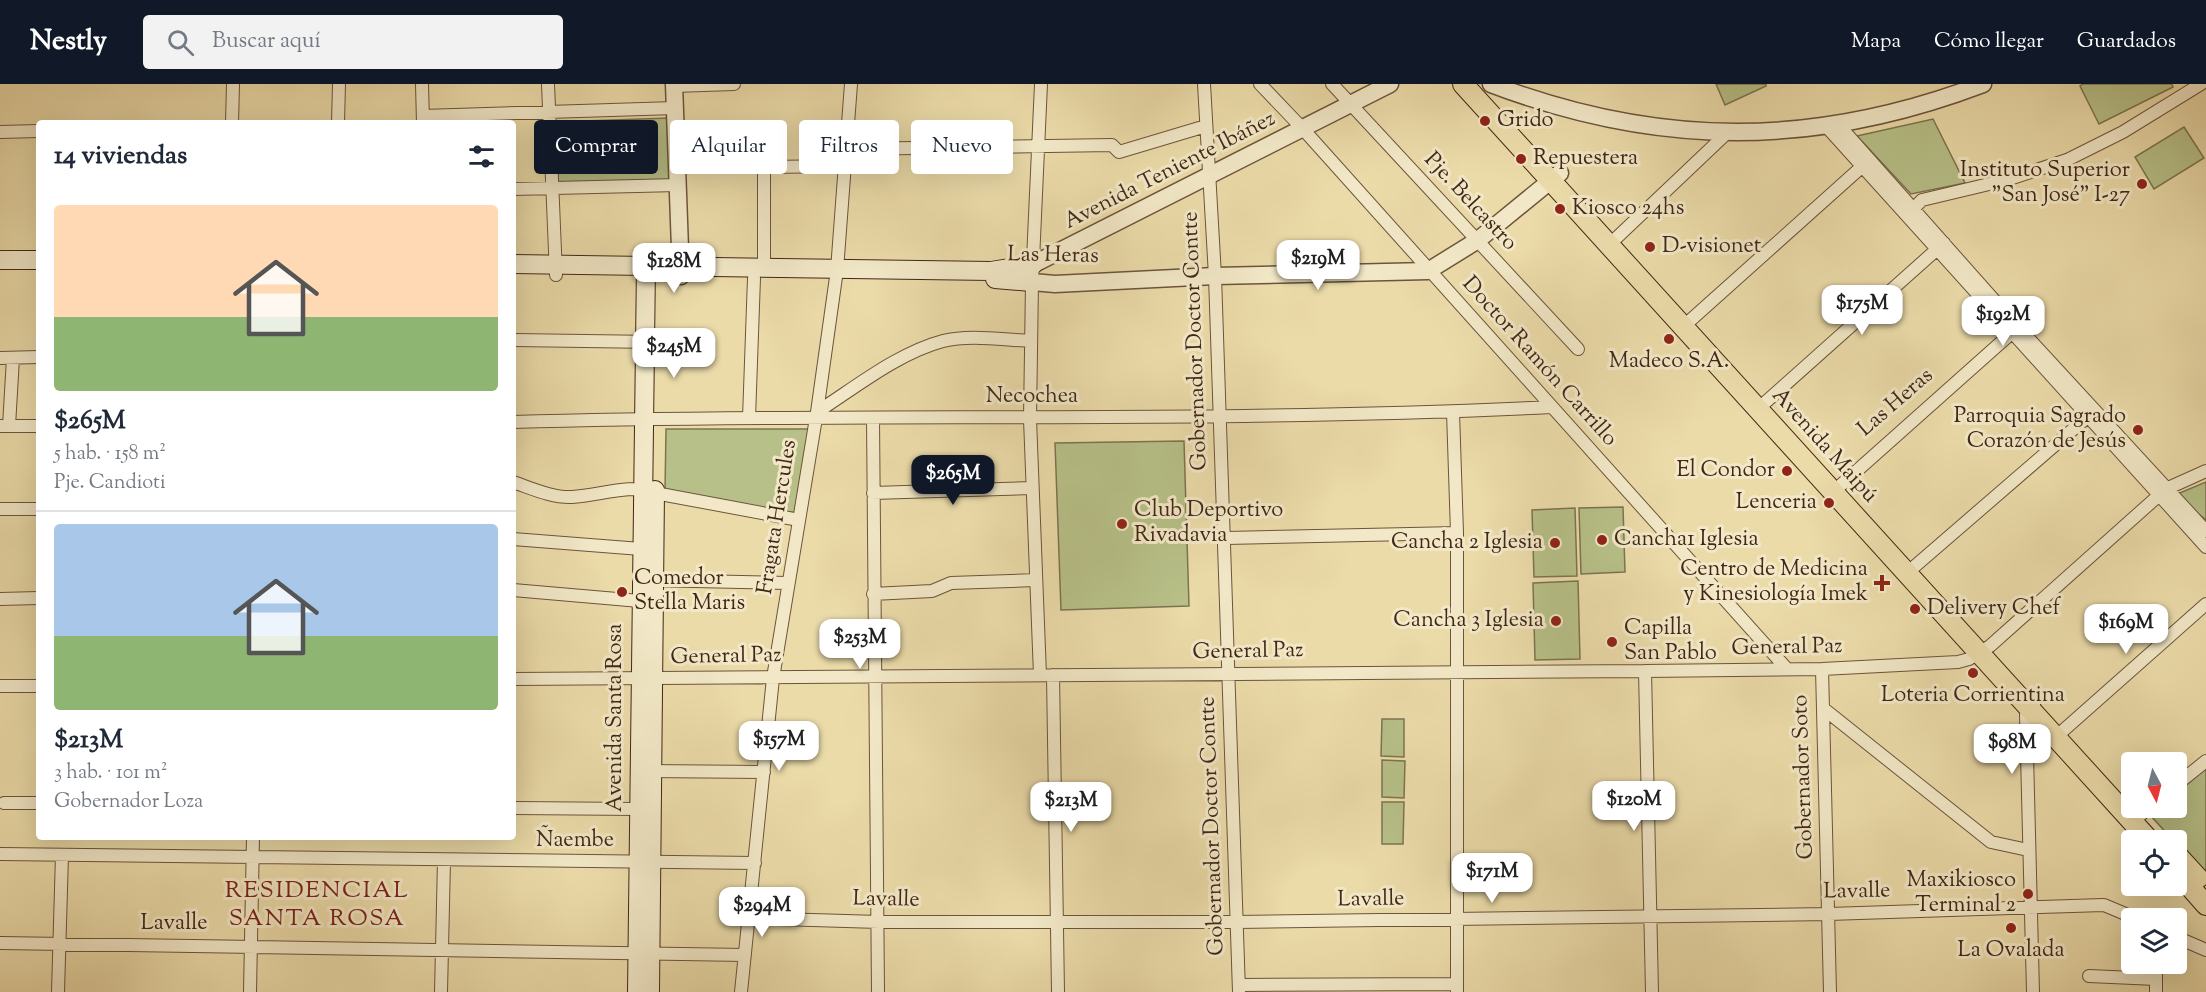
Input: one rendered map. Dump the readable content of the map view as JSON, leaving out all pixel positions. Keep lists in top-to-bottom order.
{
  "streets": {
    "main road": ["Las Heras", "Avenida Maipú", "Avenida Santa Rosa"],
    "street": [
      "Avenida Teniente Ibáñez",
      "Pje. Belcastro",
      "Gobernador Doctor Contte",
      "Doctor Ramón Carrillo",
      "Necochea",
      "Fragata Hercules",
      "General Paz",
      "Gobernador Soto",
      "Ñaembe",
      "Lavalle"
    ]
  },
  "crossings": [
    ["Avenida Teniente Ibáñez", "Pje. Belcastro"],
    ["Avenida Teniente Ibáñez", "Las Heras"],
    ["Avenida Teniente Ibáñez", "Gobernador Doctor Contte"],
    ["Avenida Teniente Ibáñez", "Doctor Ramón Carrillo"],
    ["Las Heras", "Gobernador Doctor Contte"],
    ["Las Heras", "Doctor Ramón Carrillo"],
    ["Las Heras", "Avenida Maipú"],
    ["Las Heras", "Fragata Hercules"],
    ["Las Heras", "Avenida Santa Rosa"],
    ["Gobernador Doctor Contte", "Necochea"],
    ["Gobernador Doctor Contte", "General Paz"],
    ["Gobernador Doctor Contte", "Lavalle"],
    ["Doctor Ramón Carrillo", "Necochea"],
    ["Doctor Ramón Carrillo", "General Paz"],
    ["Necochea", "Fragata Hercules"],
    ["Necochea", "Avenida Santa Rosa"],
    ["Avenida Maipú", "General Paz"],
    ["Fragata Hercules", "General Paz"],
    ["Fragata Hercules", "Ñaembe"],
    ["Fragata Hercules", "Lavalle"],
    ["General Paz", "Avenida Santa Rosa"],
    ["General Paz", "Gobernador Soto"],
    ["Avenida Santa Rosa", "Ñaembe"],
    ["Avenida Santa Rosa", "Lavalle"],
    ["Gobernador Soto", "Lavalle"]
  ],
  "districts": ["RESIDENCIAL SANTA ROSA"],
  "places": {
    "other": [
      "Grido",
      "Repuestera",
      "Instituto Superior \"San José\" I-27",
      "Kiosco 24hs",
      "D-visionet",
      "Madeco S.A.",
      "Parroquia Sagrado Corazón de Jesús",
      "El Condor",
      "Lenceria",
      "Club Deportivo Rivadavia",
      "Cancha1 Iglesia",
      "Cancha 2 Iglesia",
      "Comedor Stella Maris",
      "Delivery Chef",
      "Cancha 3 Iglesia",
      "Capilla San Pablo",
      "Loteria Corrientina",
      "Maxikiosco Terminal 2",
      "La Ovalada"
    ],
    "health": ["Centro de Medicina y Kinesiología Imek"]
  },
  "north": "bottom",
  "page": {
    "header": "Nestly",
    "search": "Buscar aquí",
    "nav": ["Mapa", "Cómo llegar", "Guardados"],
    "chip": [
      "Comprar",
      "Alquilar",
      "Filtros",
      "Nuevo"
    ],
    "heading": "14 viviendas",
    "list": [
      {
        "name": "$265M",
        "note": "5 hab. · 158 m² · Pje. Candioti"
      },
      {
        "name": "$213M",
        "note": "3 hab. · 101 m² · Gobernador Loza"
      }
    ],
    "price": [
      "$219M",
      "$128M",
      "$175M",
      "$192M",
      "$245M",
      "$265M",
      "$169M",
      "$253M",
      "$157M",
      "$98M",
      "$120M",
      "$213M",
      "$171M",
      "$294M"
    ]
  }
}
